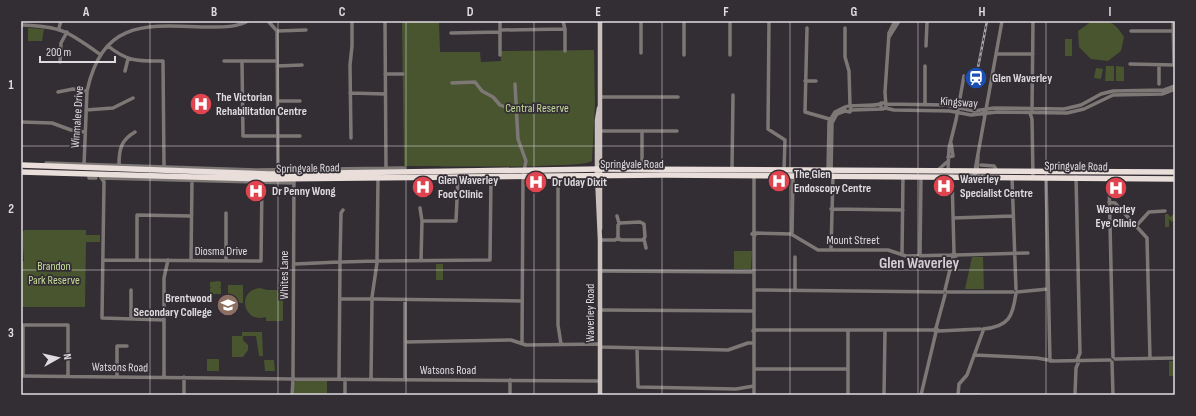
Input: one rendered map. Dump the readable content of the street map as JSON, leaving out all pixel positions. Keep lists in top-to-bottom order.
{
  "streets": {
    "highway": ["Springvale Road"],
    "main road": ["Waverley Road"],
    "street": [
      "Kingsway",
      "Winmalee Drive",
      "Mount Street",
      "Diosma Drive",
      "Whites Lane",
      "Watsons Road"
    ]
  },
  "crossings": [
    ["Winmalee Drive", "Springvale Road"],
    ["Springvale Road", "Diosma Drive"],
    ["Springvale Road", "Whites Lane"],
    ["Springvale Road", "Waverley Road"],
    ["Whites Lane", "Watsons Road"],
    ["Waverley Road", "Watsons Road"]
  ],
  "districts": ["Glen Waverley"],
  "parks": ["Central Reserve", "Brandon Park Reserve"],
  "places": {
    "station": ["Glen Waverley"],
    "hospital": [
      "The Victorian Rehabilitation Centre",
      "The Glen Endoscopy Centre",
      "Dr Uday Dixit",
      "Waverley Specialist Centre",
      "Glen Waverley Foot Clinic",
      "Waverley Eye Clinic",
      "Dr Penny Wong"
    ],
    "school or university": ["Brentwood Secondary College"]
  },
  "scale_bar": "200 m",
  "north": "right",
  "grid": {
    "columns": [
      "A",
      "B",
      "C",
      "D",
      "E",
      "F",
      "G",
      "H",
      "I"
    ],
    "rows": ["1", "2", "3"]
  }
}
